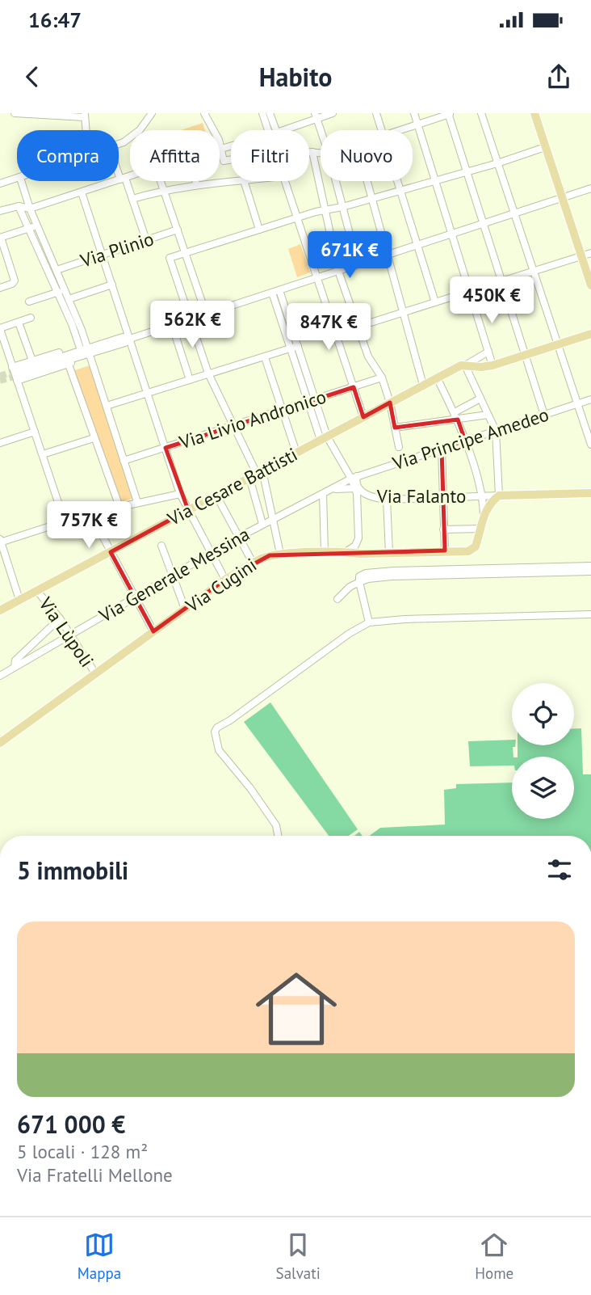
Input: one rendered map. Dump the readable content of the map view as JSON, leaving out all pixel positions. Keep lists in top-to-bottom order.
{
  "streets": {
    "main road": ["Via Cesare Battisti", "Via Falanto", "Via Cugini"],
    "street": [
      "Via Plinio",
      "Via Livio Andronico",
      "Via Principe Amedeo",
      "Via Generale Messina",
      "Via Lùpoli"
    ]
  },
  "crossings": [
    ["Via Principe Amedeo", "Via Falanto"],
    ["Via Principe Amedeo", "Via Generale Messina"],
    ["Via Cesare Battisti", "Via Falanto"],
    ["Via Cesare Battisti", "Via Lùpoli"],
    ["Via Falanto", "Via Generale Messina"],
    ["Via Generale Messina", "Via Lùpoli"],
    ["Via Cugini", "Via Lùpoli"]
  ],
  "page": {
    "status": "16:47",
    "header": "Habito",
    "chip": [
      "Compra",
      "Affitta",
      "Filtri",
      "Nuovo"
    ],
    "price": [
      "671K €",
      "450K €",
      "562K €",
      "847K €",
      "757K €"
    ],
    "heading": "5 immobili",
    "list": [
      {
        "name": "671 000 €",
        "note": "5 locali · 128 m² · Via Fratelli Mellone"
      }
    ],
    "tabs": ["Mappa", "Salvati", "Home"]
  }
}
